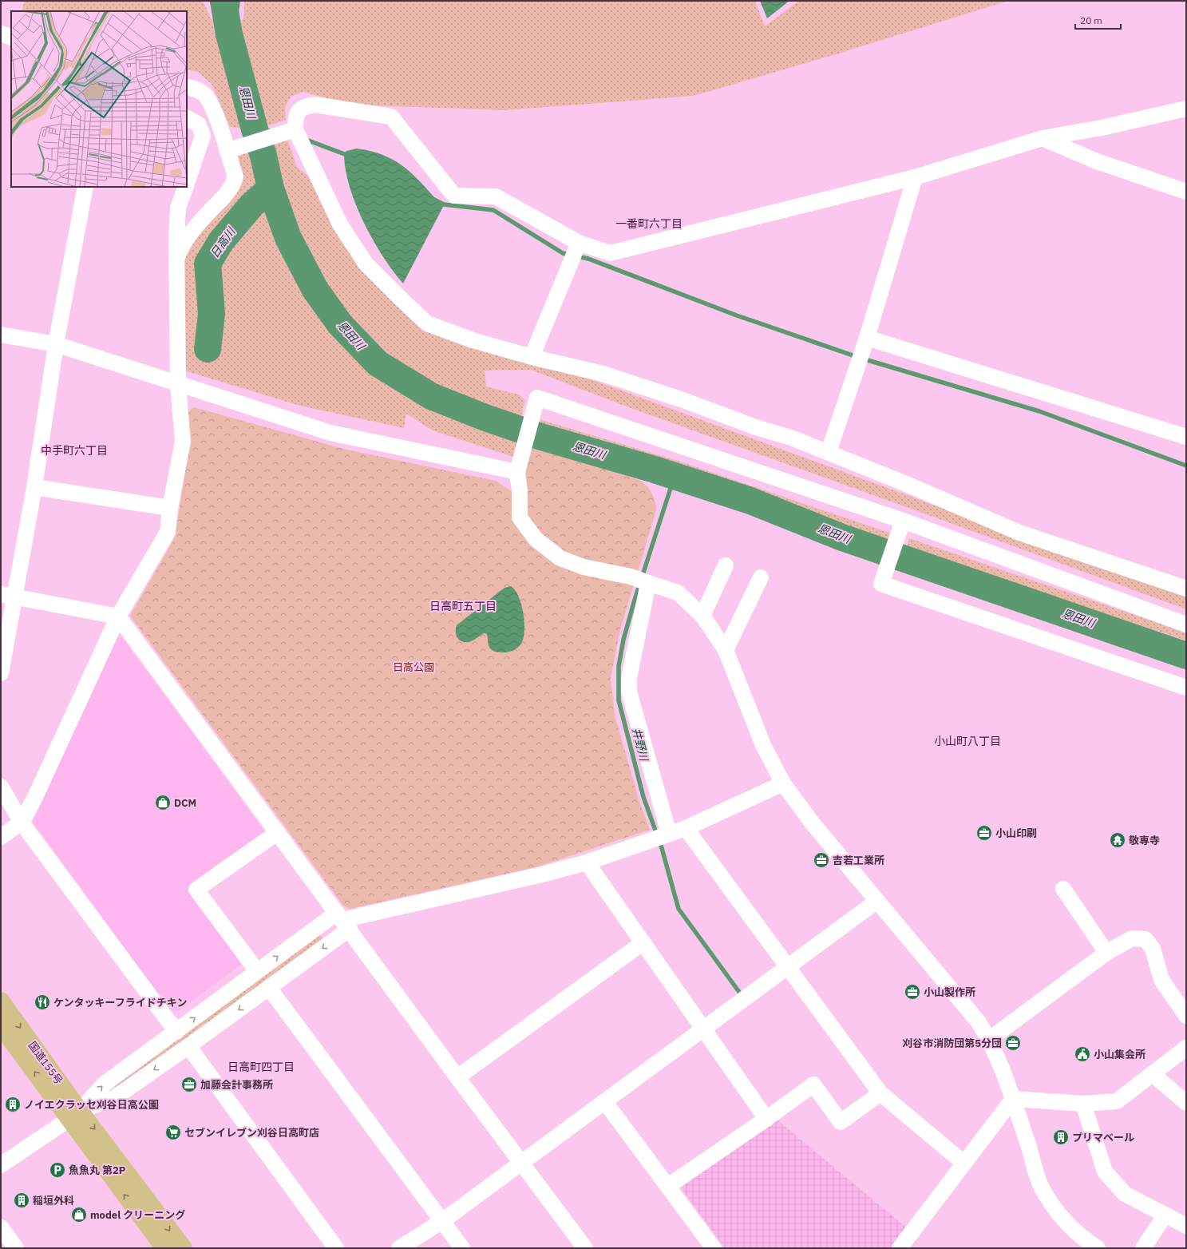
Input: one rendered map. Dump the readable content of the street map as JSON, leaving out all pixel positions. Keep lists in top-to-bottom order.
{
  "streets": {
    "highway": ["国道155号"]
  },
  "districts": [
    "一番町六丁目",
    "中手町六丁目",
    "日高町五丁目",
    "小山町八丁目",
    "日高町四丁目"
  ],
  "water": ["恩田川", "日高川", "井野川"],
  "parks": ["日高公園"],
  "places": {
    "shop": ["DCM", "model クリーニング"],
    "office": [
      "小山印刷",
      "吉若工業所",
      "小山製作所",
      "刈谷市消防団第5分団",
      "加藤会計事務所"
    ],
    "temple": ["敬専寺"],
    "restaurant": ["ケンタッキーフライドチキン"],
    "public building": ["小山集会所"],
    "building": ["ノイエクラッセ刈谷日高公園", "プリマベール", "稲垣外科"],
    "supermarket": ["セブンイレブン刈谷日高町店"],
    "parking": ["魚魚丸 第2P"]
  },
  "scale_bar": "20 m"
}
